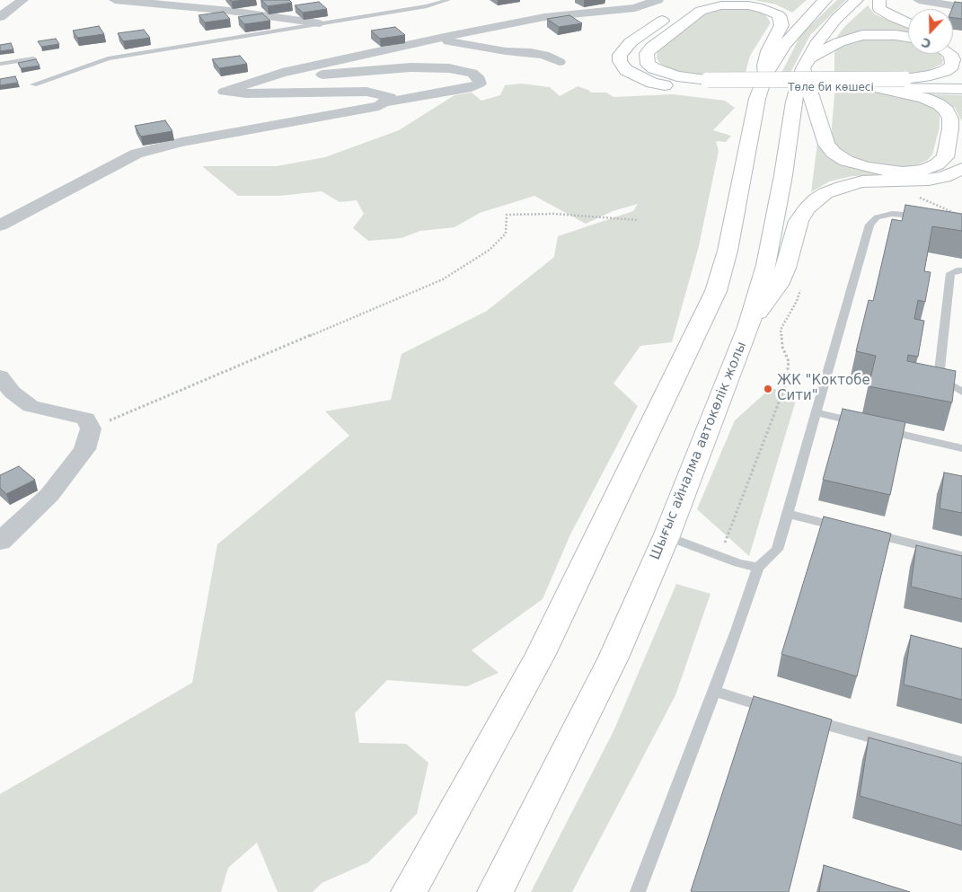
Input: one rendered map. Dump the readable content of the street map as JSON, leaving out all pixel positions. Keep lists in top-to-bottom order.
{
  "streets": {
    "main road": ["Төле би көшесі", "Шығыс айналма автокөлік жолы"]
  },
  "places": ["ЖК \"Коктобе Сити\""],
  "north": "bottom"
}
